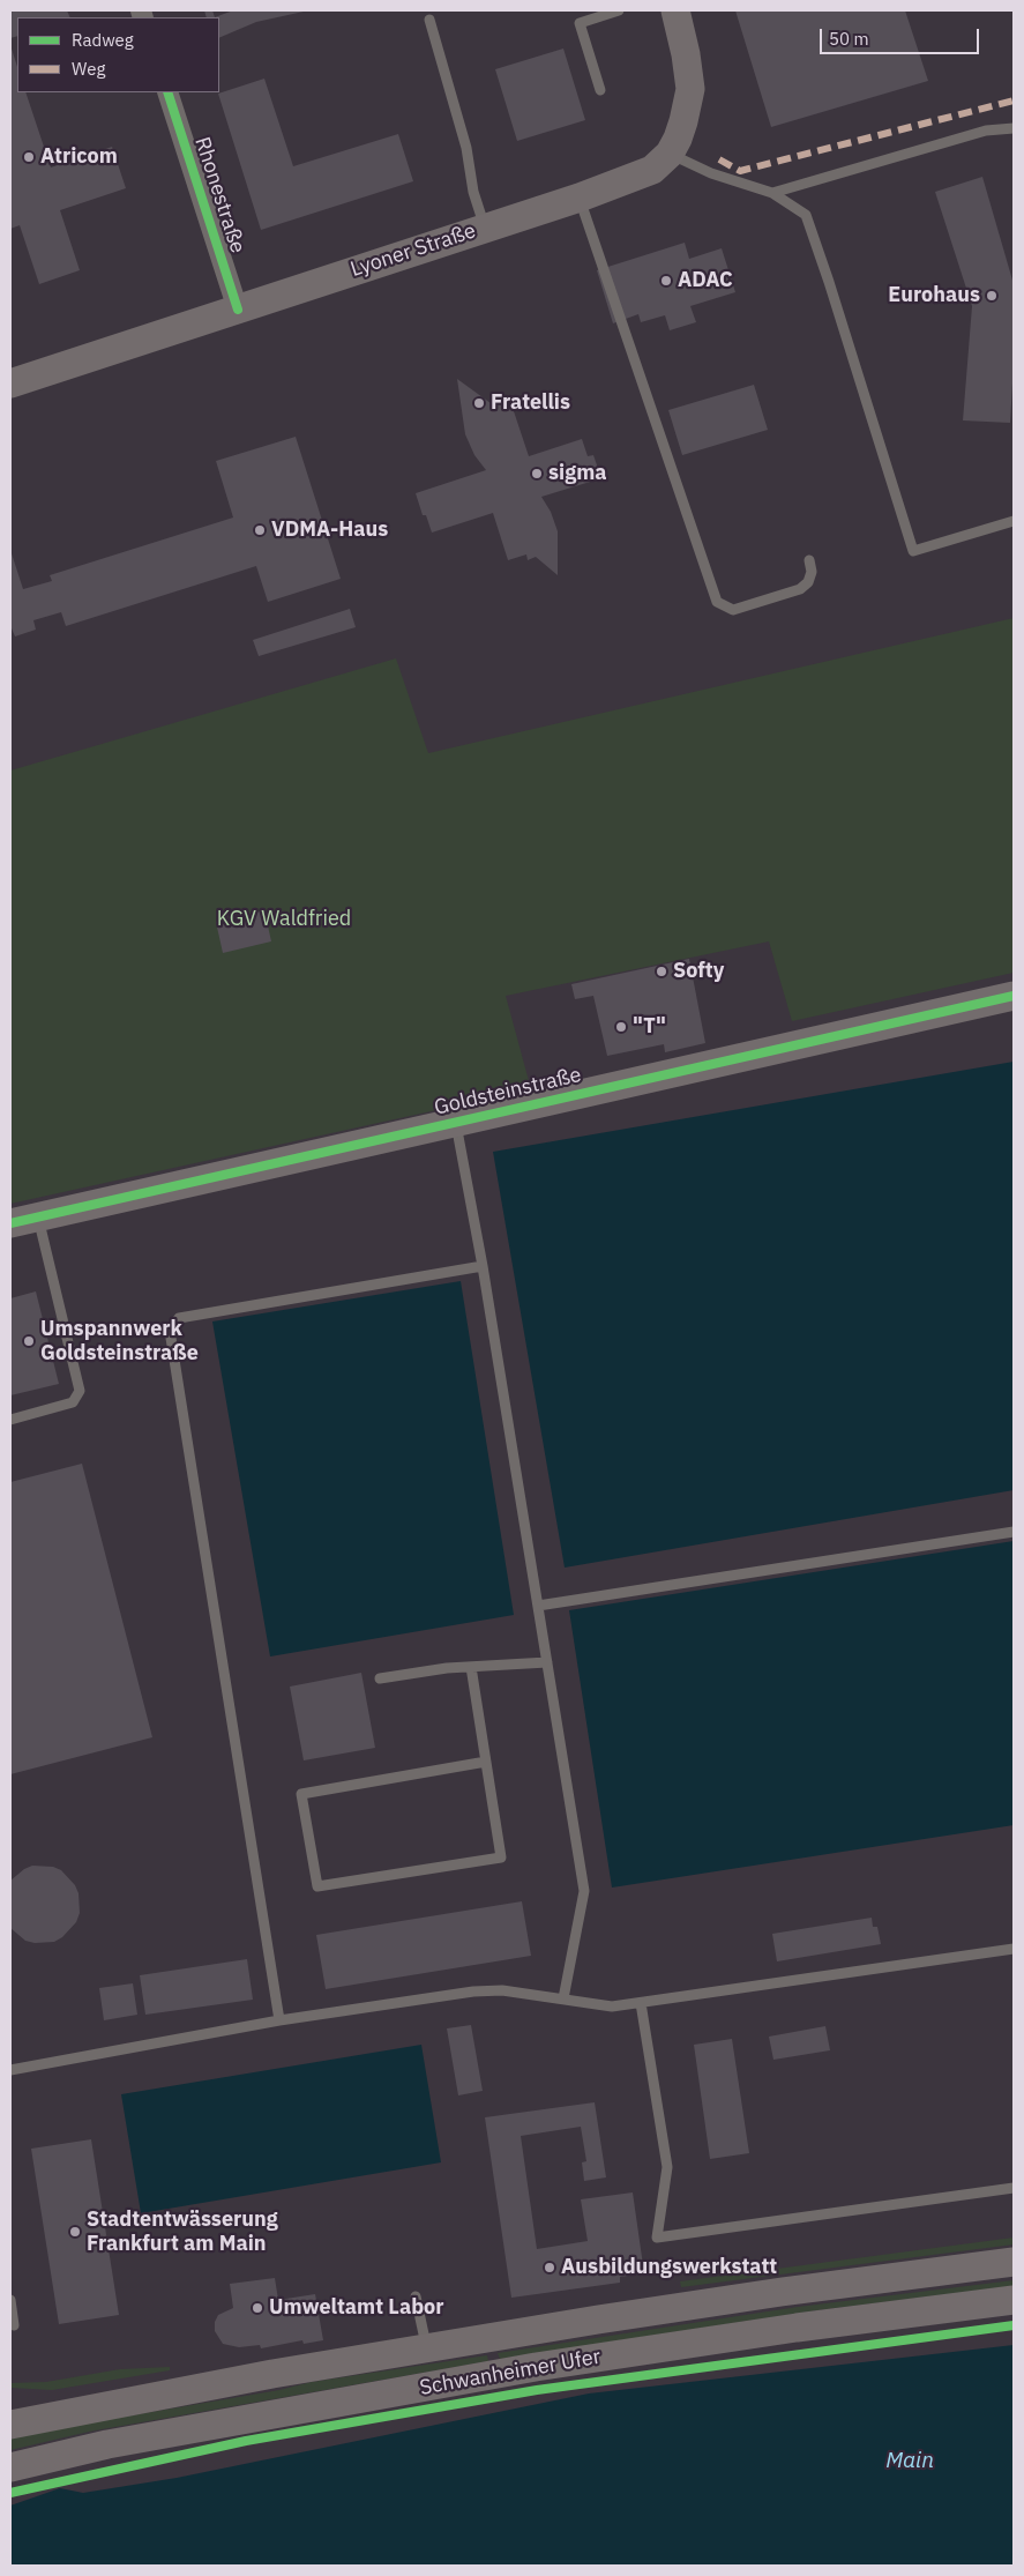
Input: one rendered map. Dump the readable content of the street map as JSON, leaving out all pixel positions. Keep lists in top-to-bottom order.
{
  "streets": {
    "main road": ["Lyoner Straße", "Goldsteinstraße", "Schwanheimer Ufer"],
    "street": ["Rhonestraße"]
  },
  "crossings": [
    ["Rhonestraße", "Lyoner Straße"]
  ],
  "water": ["Main"],
  "parks": ["KGV Waldfried"],
  "places": [
    "Atricom",
    "ADAC",
    "Eurohaus",
    "Fratellis",
    "sigma",
    "VDMA-Haus",
    "Softy",
    "\"T\"",
    "Umspannwerk Goldsteinstraße",
    "Stadtentwässerung Frankfurt am Main",
    "Ausbildungswerkstatt",
    "Umweltamt Labor"
  ],
  "legend": ["Radweg", "Weg"],
  "scale_bar": "50 m"
}
